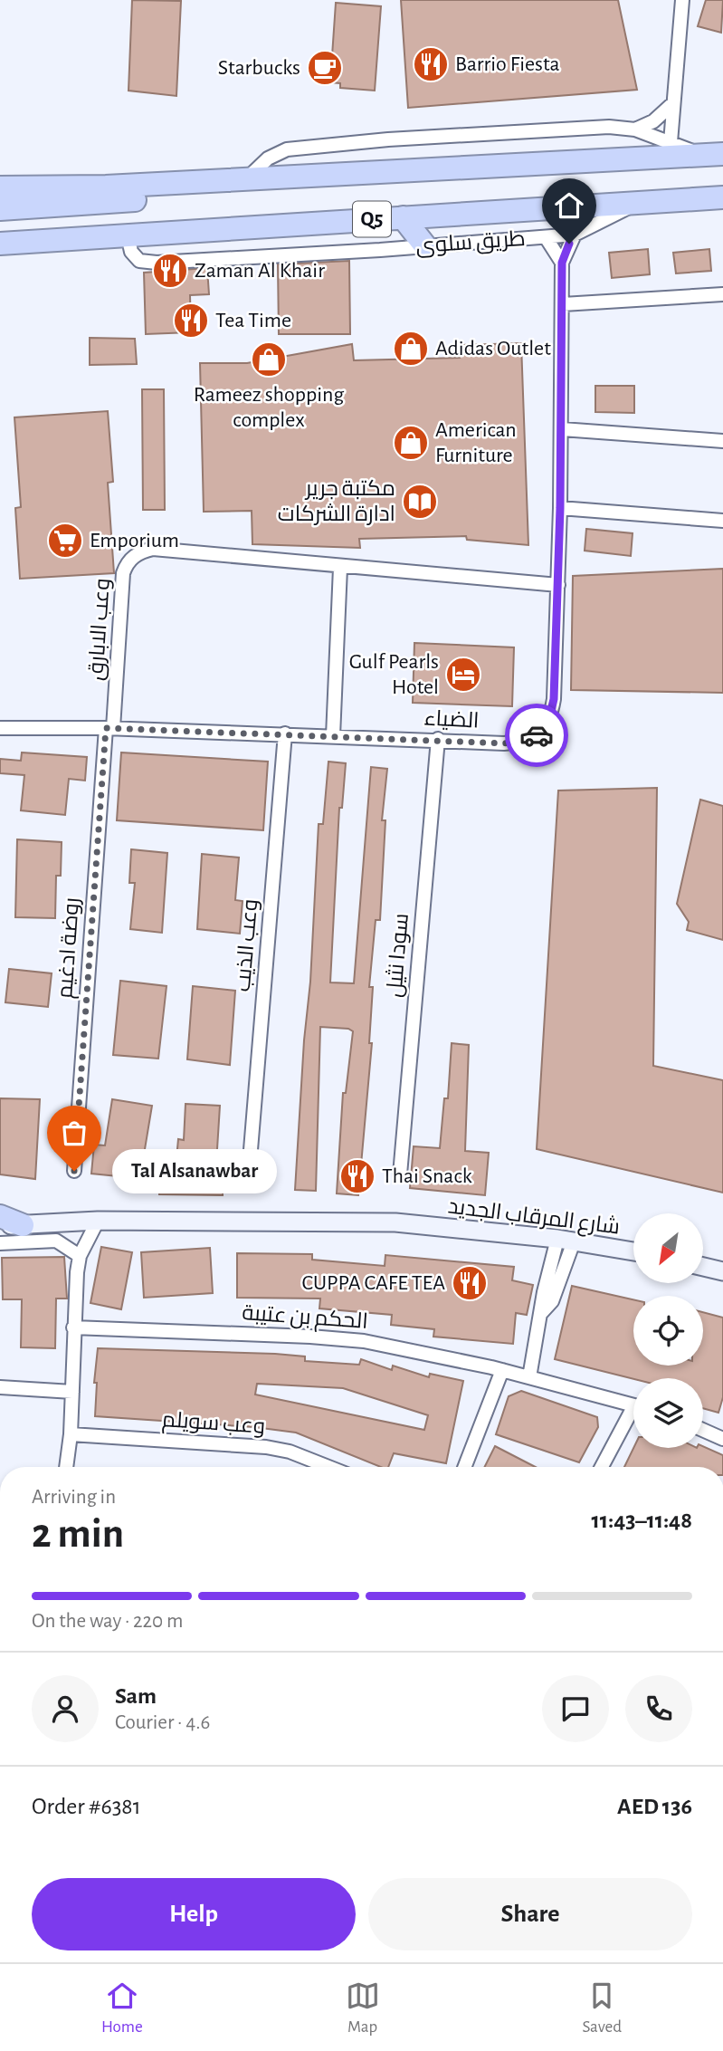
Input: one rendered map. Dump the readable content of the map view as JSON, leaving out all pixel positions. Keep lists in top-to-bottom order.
{
  "streets": {
    "highway": ["Q5", "طريق سلوى"],
    "street": [
      "وعب الابارق",
      "الضياء",
      "وعب الذيب",
      "روضة ادغيم",
      "سودا نثيل",
      "شارع المرقاب الجديد",
      "الحكم بن عتيبة",
      "وعب سويلم"
    ]
  },
  "crossings": [
    ["طريق سلوى", "الضياء"],
    ["وعب الابارق", "الضياء"],
    ["وعب الابارق", "روضة ادغيم"],
    ["الضياء", "وعب الذيب"],
    ["الضياء", "روضة ادغيم"],
    ["الضياء", "سودا نثيل"]
  ],
  "places": {
    "restaurant": [
      "Barrio Fiesta",
      "Zaman Al Khair",
      "Tea Time",
      "Thai Snack",
      "CUPPA CAFE TEA"
    ],
    "cafe": ["Starbucks"],
    "shop": ["Adidas Outlet", "Rameez shopping complex", "American Furniture"],
    "library": ["مكتبة جرير ادارة الشركات"],
    "supermarket": ["Emporium"],
    "hotel": ["Gulf Pearls Hotel"],
    "other": ["Tal Alsanawbar"]
  },
  "north": "bottom left",
  "page": {
    "bubble": "Tal Alsanawbar",
    "heading": ["2 min", "Arriving in", "11:43–11:48"],
    "panel": [
      "Sam",
      "Courier · 4.6",
      "Order #6381",
      "AED 136"
    ],
    "bar": "On the way · 220 m",
    "buttons": ["Help", "Share"],
    "tabs": ["Home", "Map", "Saved"]
  }
}
